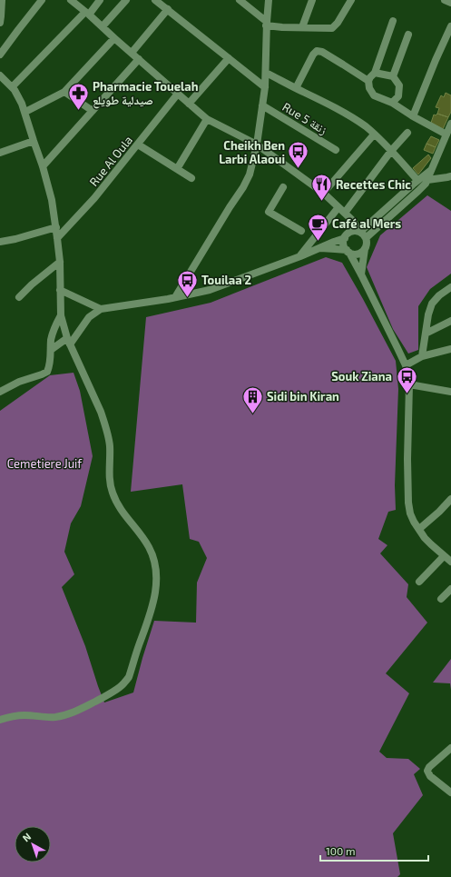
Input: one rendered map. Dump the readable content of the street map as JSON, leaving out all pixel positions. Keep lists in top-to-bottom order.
{
  "streets": {
    "street": ["Rue 5 زنقة", "Rue Al Oula"]
  },
  "parks": ["Cemetiere Juif"],
  "places": {
    "pharmacy": ["Pharmacie Touelah صيدلية طويلع"],
    "bus stop": ["Cheikh Ben Larbi Alaoui", "Touilaa 2", "Souk Ziana"],
    "restaurant": ["Recettes Chic"],
    "cafe": ["Café al Mers"],
    "building": ["Sidi bin Kiran"]
  },
  "scale_bar": "100 m",
  "north": "top left"
}
